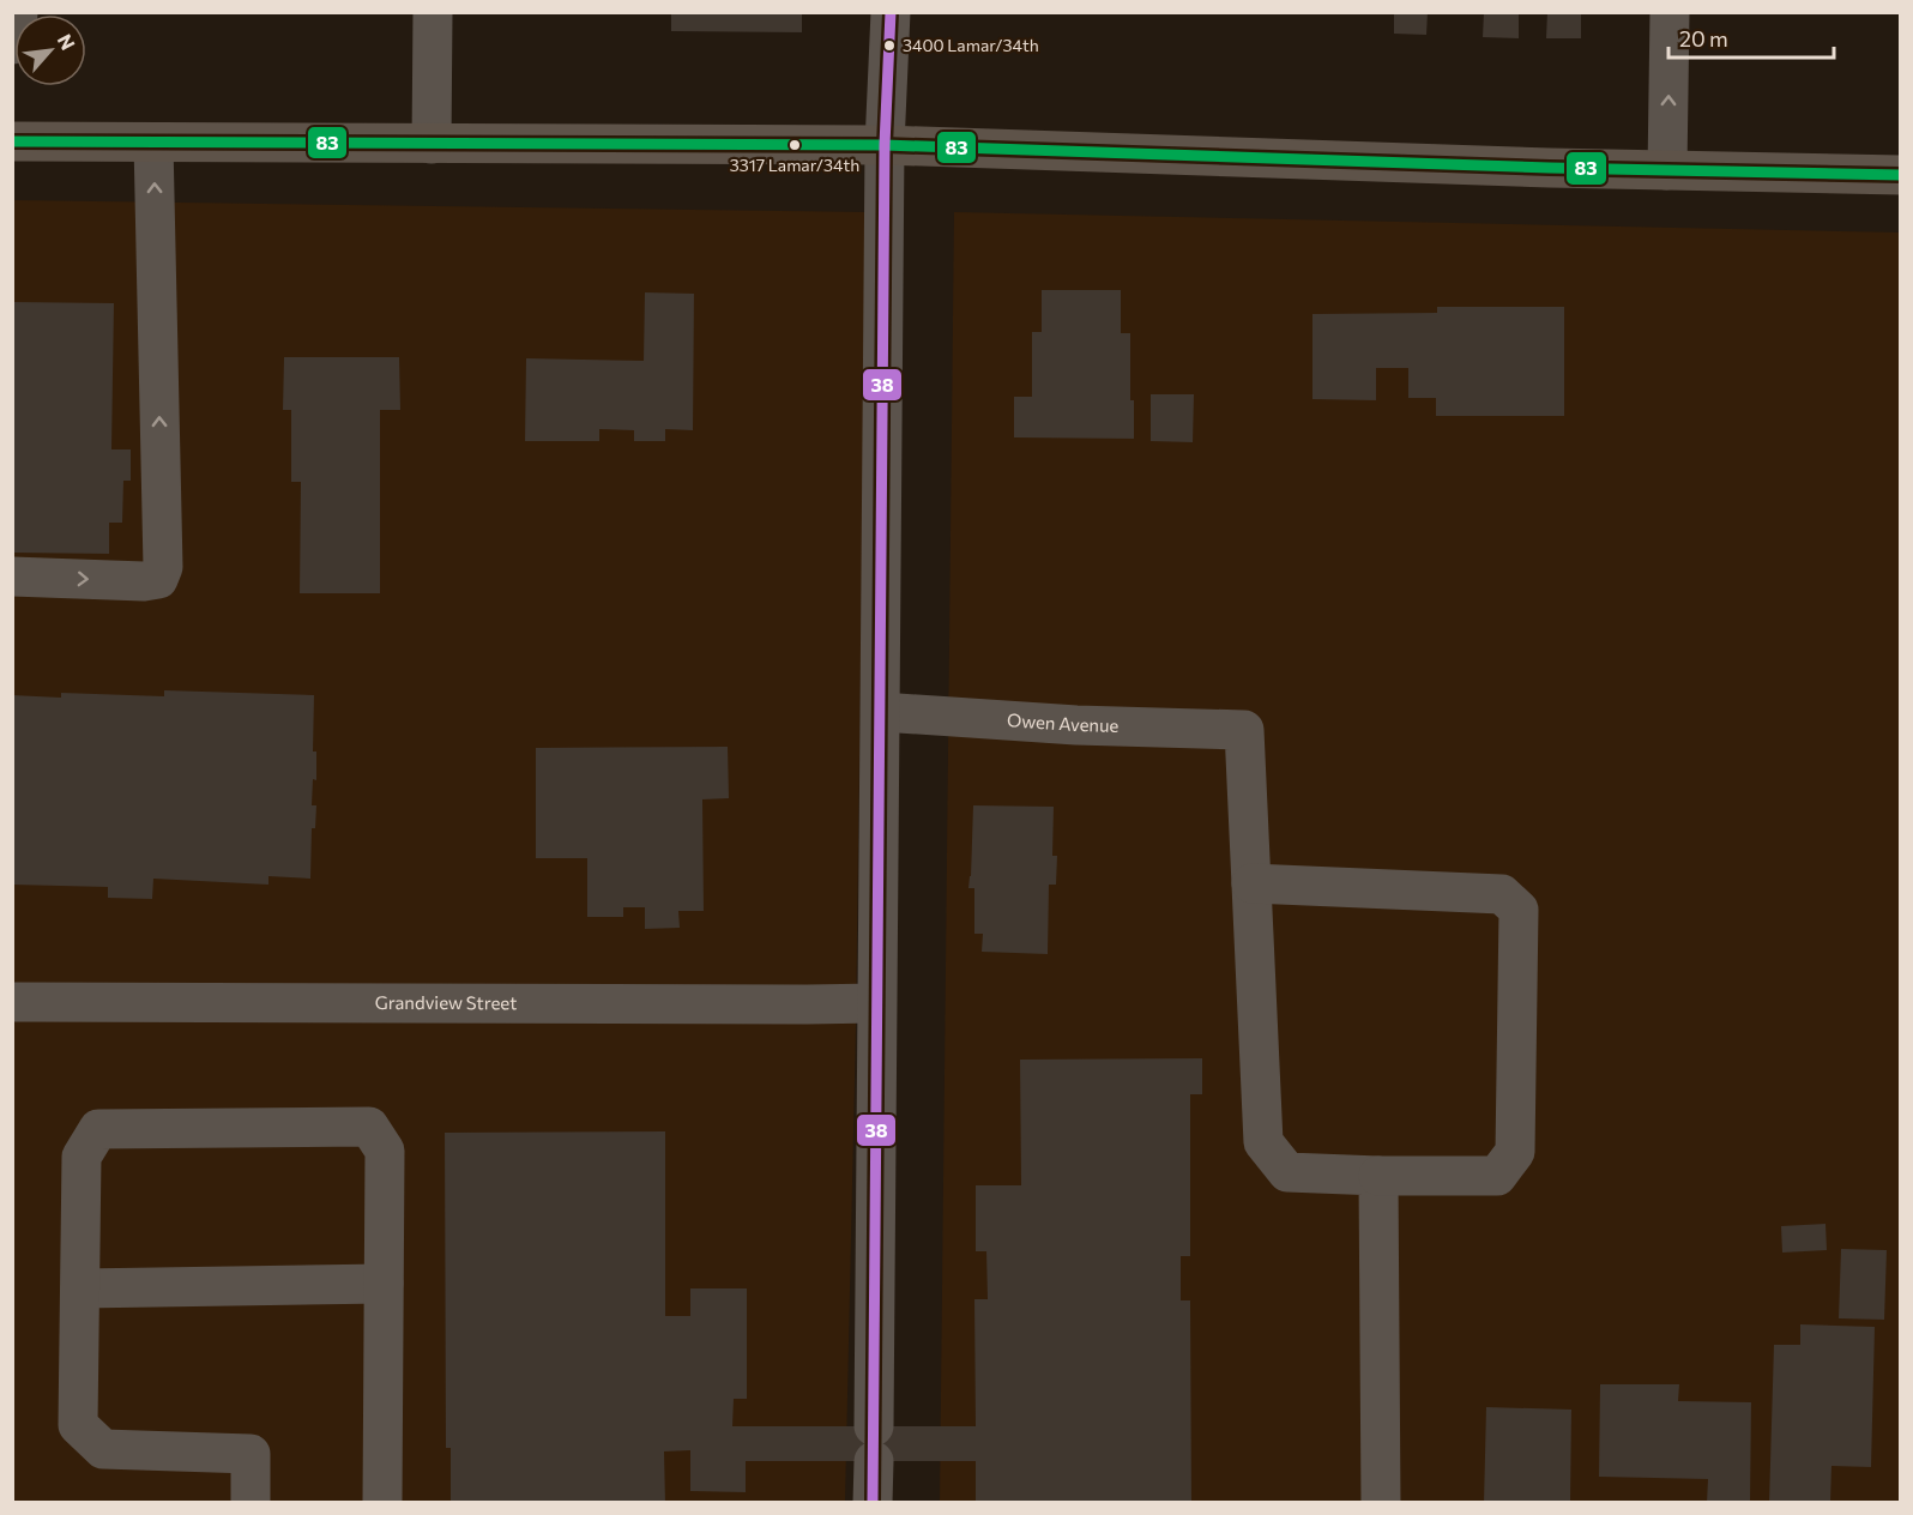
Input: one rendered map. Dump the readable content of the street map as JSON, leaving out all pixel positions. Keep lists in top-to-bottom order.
{
  "streets": {
    "street": ["Owen Avenue", "Grandview Street"]
  },
  "places": ["3400 Lamar/34th", "3317 Lamar/34th"],
  "lines": ["transit line 38", "transit line 83"],
  "scale_bar": "20 m",
  "north": "top right"
}
